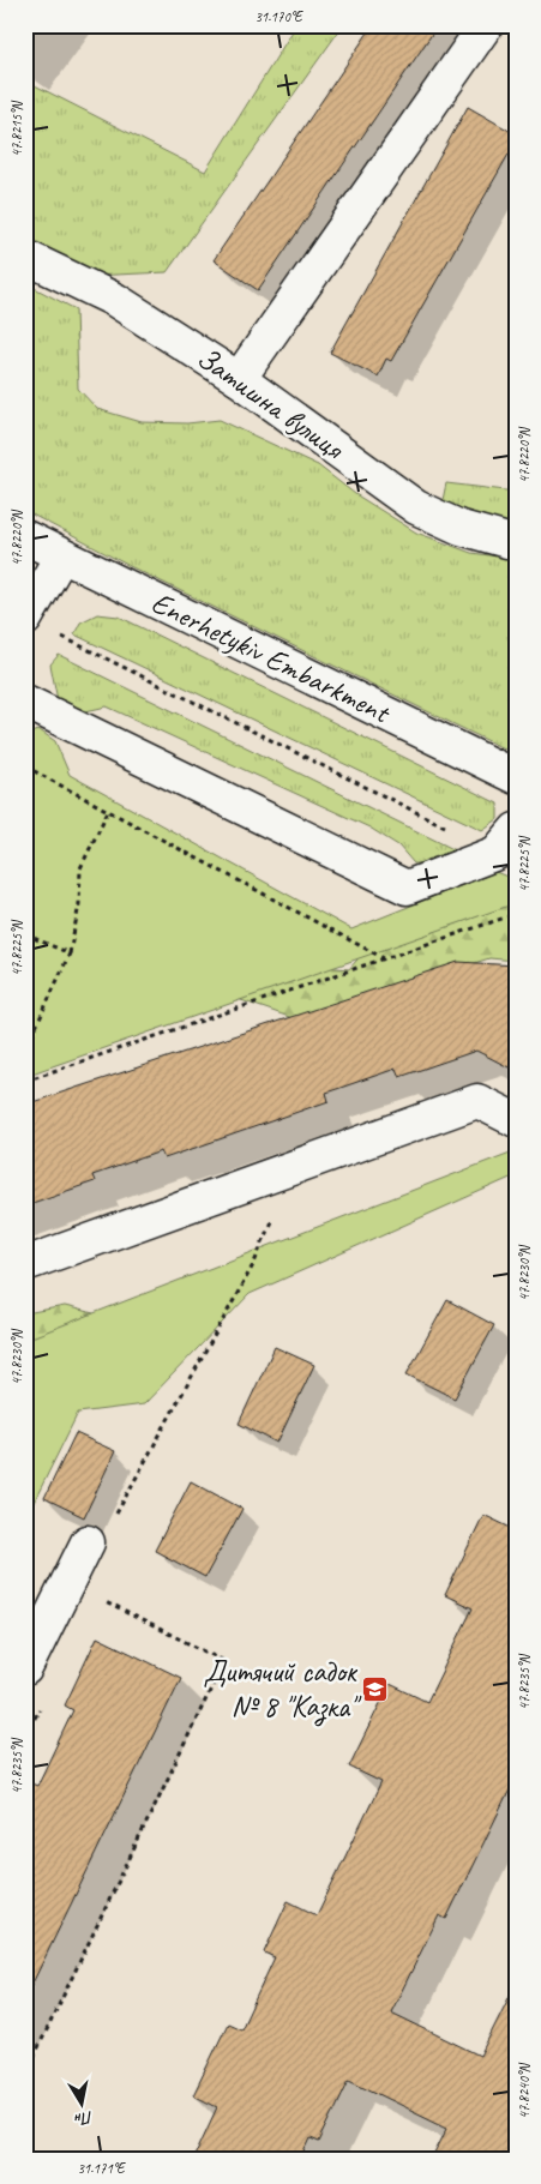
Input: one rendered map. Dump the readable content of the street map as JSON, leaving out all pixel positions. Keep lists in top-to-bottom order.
{
  "streets": {
    "street": ["Затишна вулиця", "Enerhetykiv Embarkment"]
  },
  "places": {
    "school or university": ["Дитячий садок № 8 \"Казка\""]
  },
  "north": "bottom",
  "coordinates": [
    "31.170°E",
    "47.8215°N",
    "47.8220°N",
    "47.8225°N",
    "47.8230°N",
    "47.8235°N",
    "47.8240°N",
    "31.171°E"
  ]
}
